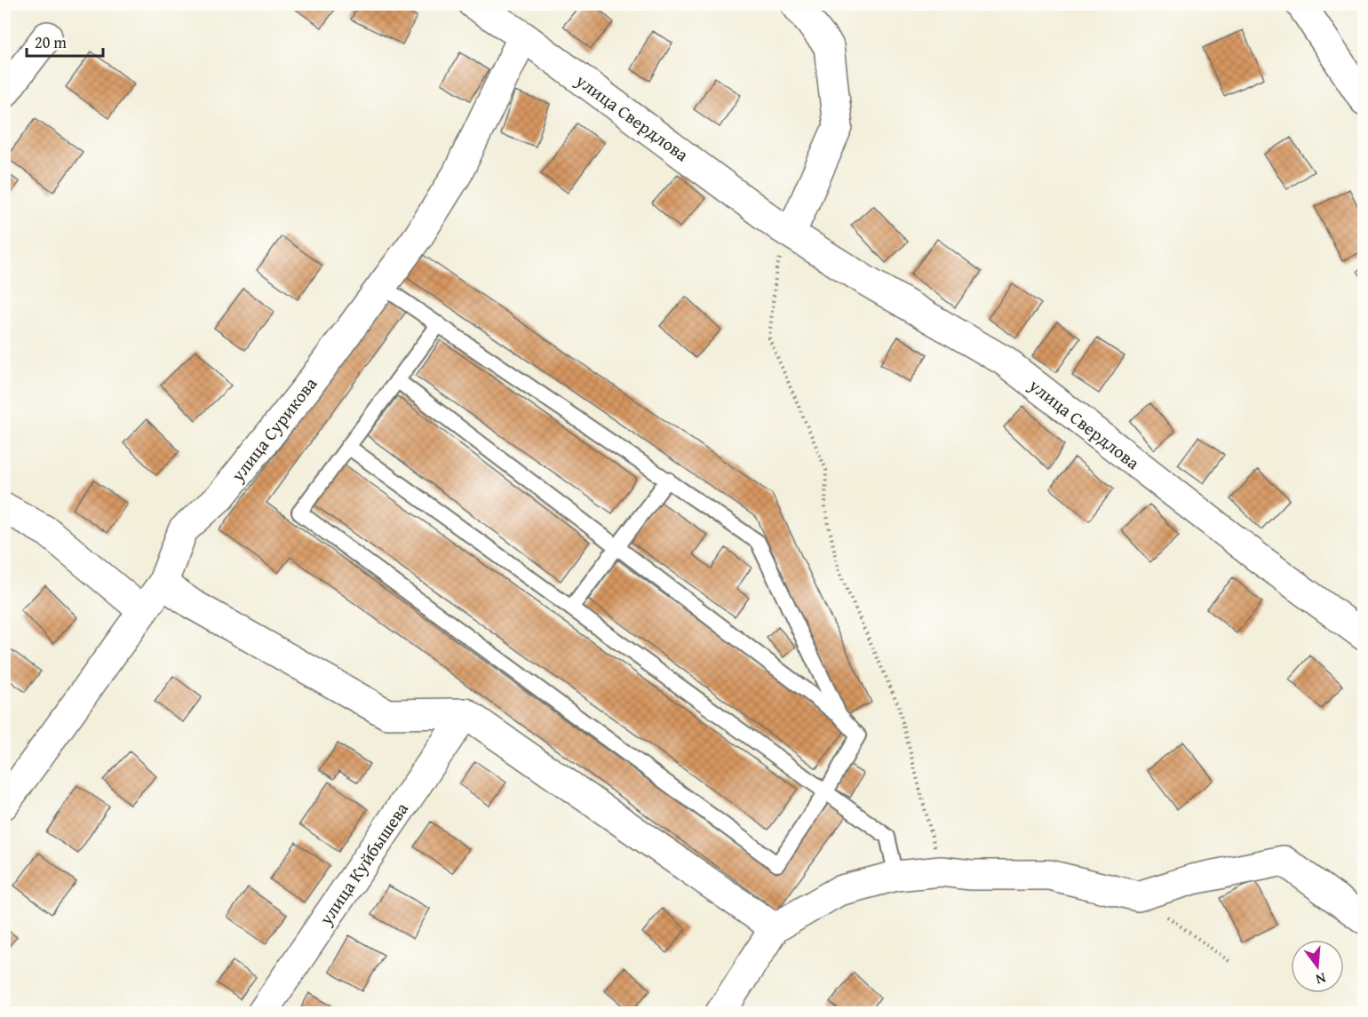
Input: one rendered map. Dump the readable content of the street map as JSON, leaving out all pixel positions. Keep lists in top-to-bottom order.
{
  "streets": {
    "street": ["улица Свердлова", "улица Сурикова", "улица Куйбышева"]
  },
  "crossings": [
    ["улица Свердлова", "улица Сурикова"]
  ],
  "scale_bar": "20 m",
  "north": "bottom"
}
